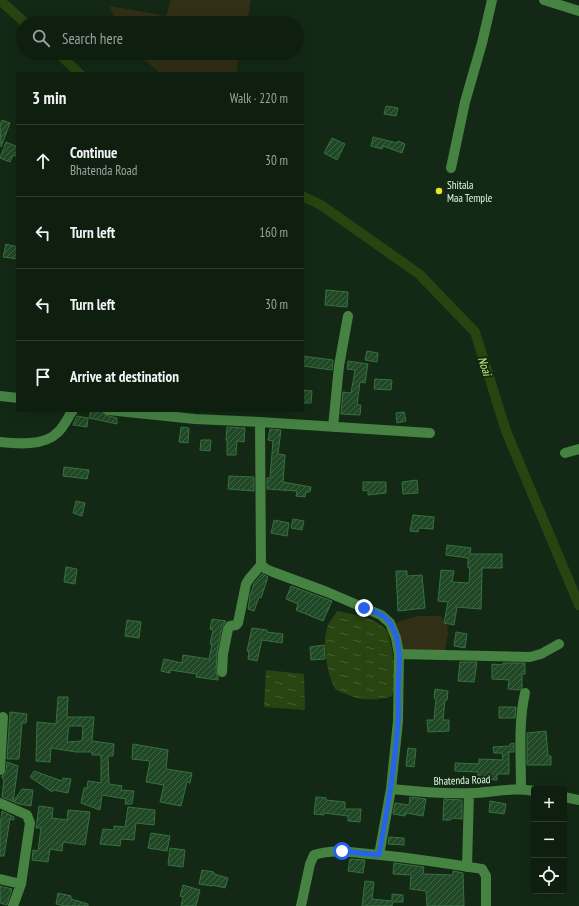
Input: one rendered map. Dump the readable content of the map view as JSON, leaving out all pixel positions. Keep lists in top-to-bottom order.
{
  "streets": {
    "street": ["Bhatenda Road"]
  },
  "water": ["Noai"],
  "places": ["Shitala Maa Temple"],
  "page": {
    "search": "Search here",
    "heading": ["3 min", "Walk · 220 m"],
    "list": [
      ["Continue", "Bhatenda Road", "30 m"],
      ["Turn left", "160 m"],
      ["Turn left", "30 m"],
      "Arrive at destination"
    ],
    "map_buttons": ["+", "−"]
  }
}
